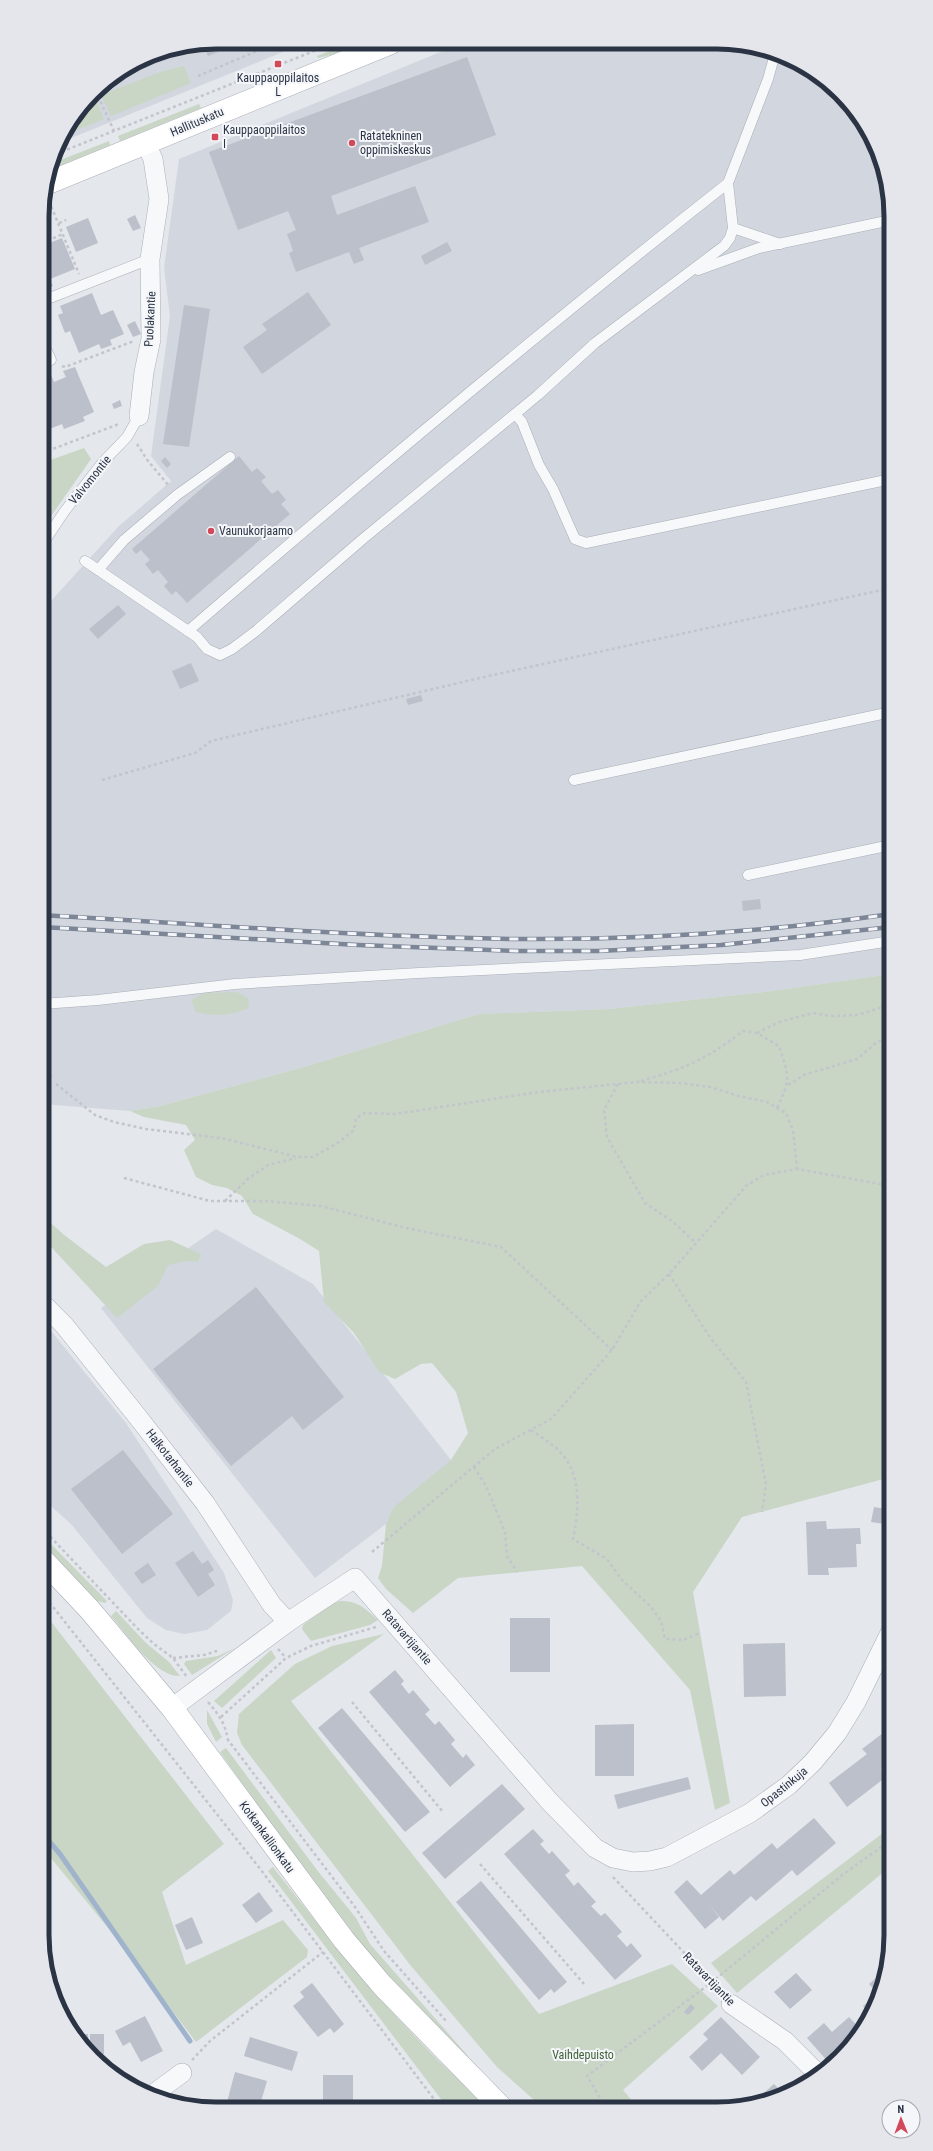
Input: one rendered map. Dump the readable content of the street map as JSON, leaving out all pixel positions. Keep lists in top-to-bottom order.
{
  "streets": {
    "street": [
      "Hallituskatu",
      "Puolakantie",
      "Halkotarhantie",
      "Ratavartijantie",
      "Opastinkuja",
      "Kotkankallionkatu"
    ],
    "lane": ["Valvomontie"]
  },
  "crossings": [
    ["Hallituskatu", "Puolakantie"],
    ["Puolakantie", "Valvomontie"],
    ["Halkotarhantie", "Ratavartijantie"],
    ["Ratavartijantie", "Opastinkuja"],
    ["Ratavartijantie", "Kotkankallionkatu"]
  ],
  "parks": ["Vaihdepuisto"],
  "places": {
    "transit": ["Kauppaoppilaitos L", "Kauppaoppilaitos I"],
    "other": ["Ratatekninen oppimiskeskus", "Vaunukorjaamo"]
  },
  "north": "top"
}
